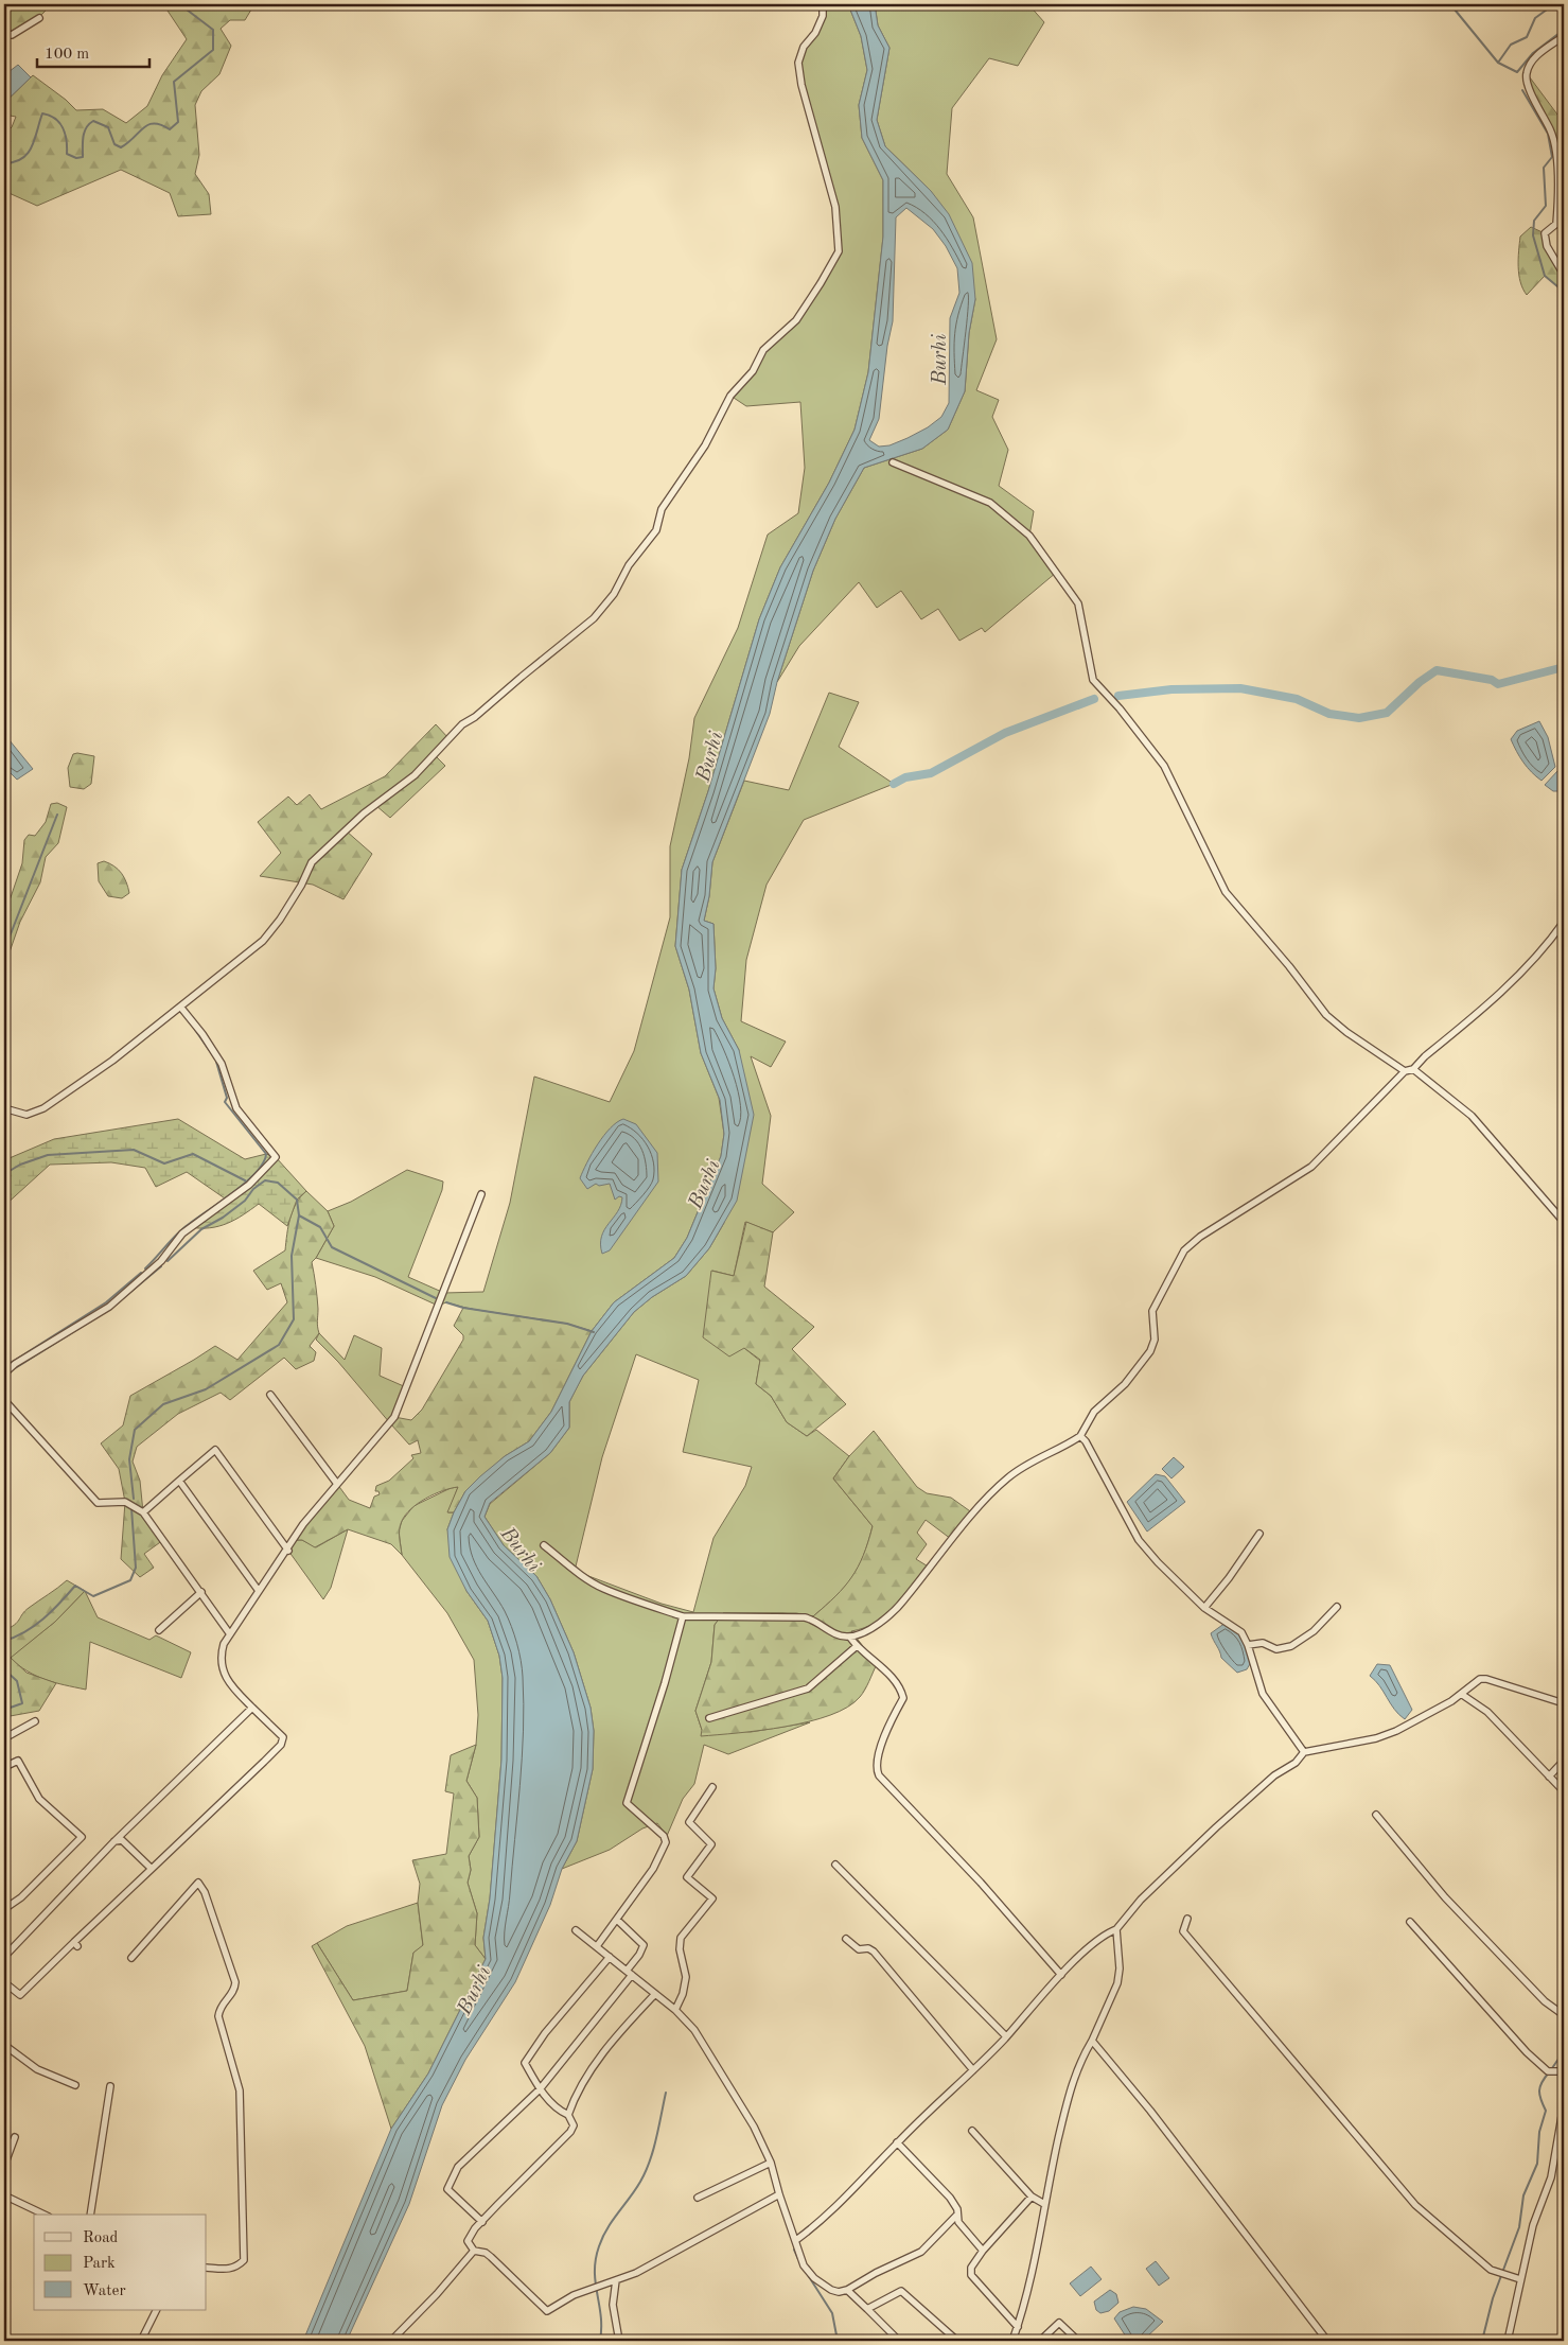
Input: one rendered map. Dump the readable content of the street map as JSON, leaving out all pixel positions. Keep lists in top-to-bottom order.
{
  "water": ["Burhi"],
  "legend": ["Road", "Park", "Water"],
  "scale_bar": "100 m"
}
